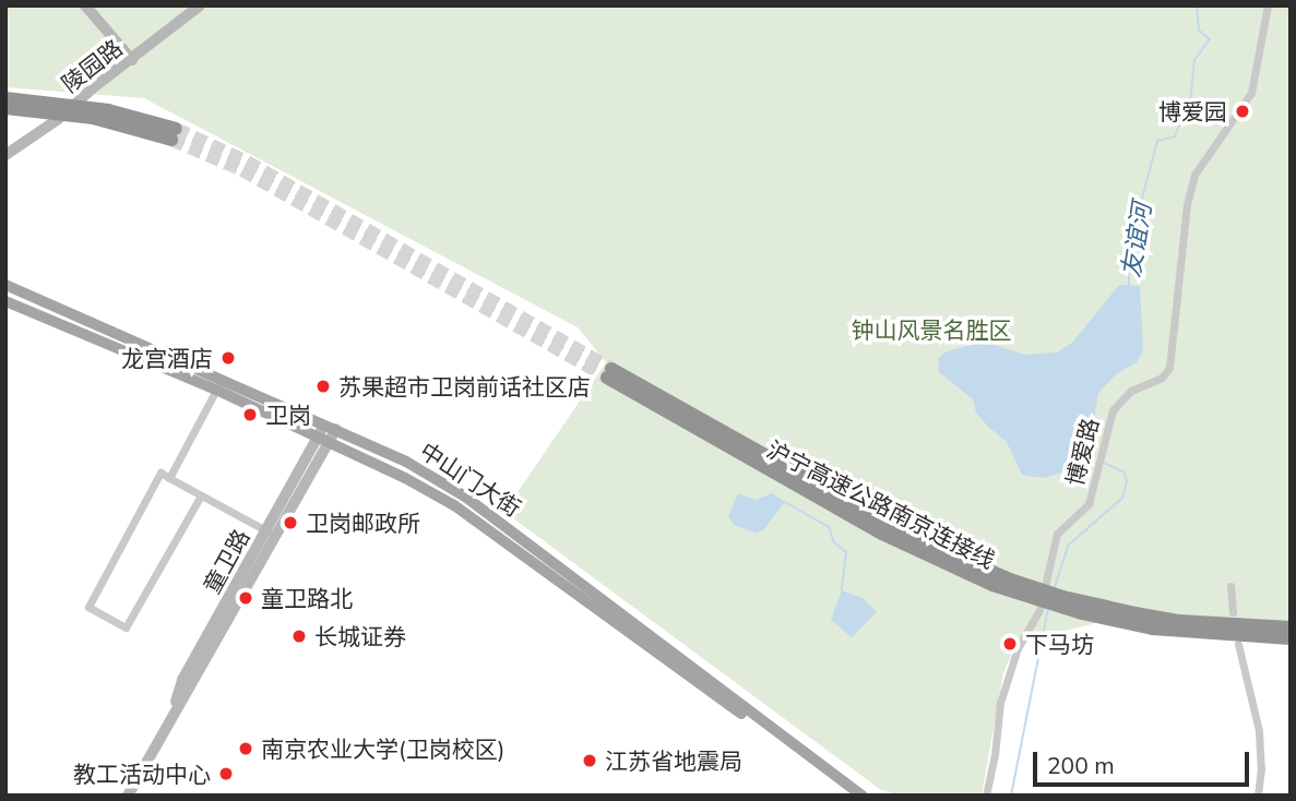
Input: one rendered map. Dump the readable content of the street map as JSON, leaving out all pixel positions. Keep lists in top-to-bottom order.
{
  "streets": {
    "highway": ["沪宁高速公路南京连接线"],
    "main road": ["中山门大街"],
    "street": ["陵园路", "博爱路", "童卫路"]
  },
  "crossings": [
    ["中山门大街", "童卫路"]
  ],
  "water": ["友谊河"],
  "parks": ["钟山风景名胜区"],
  "places": [
    "博爱园",
    "龙宫酒店",
    "苏果超市卫岗前话社区店",
    "卫岗",
    "卫岗邮政所",
    "童卫路北",
    "长城证券",
    "下马坊",
    "南京农业大学(卫岗校区)",
    "江苏省地震局",
    "教工活动中心"
  ],
  "scale_bar": "200 m"
}
